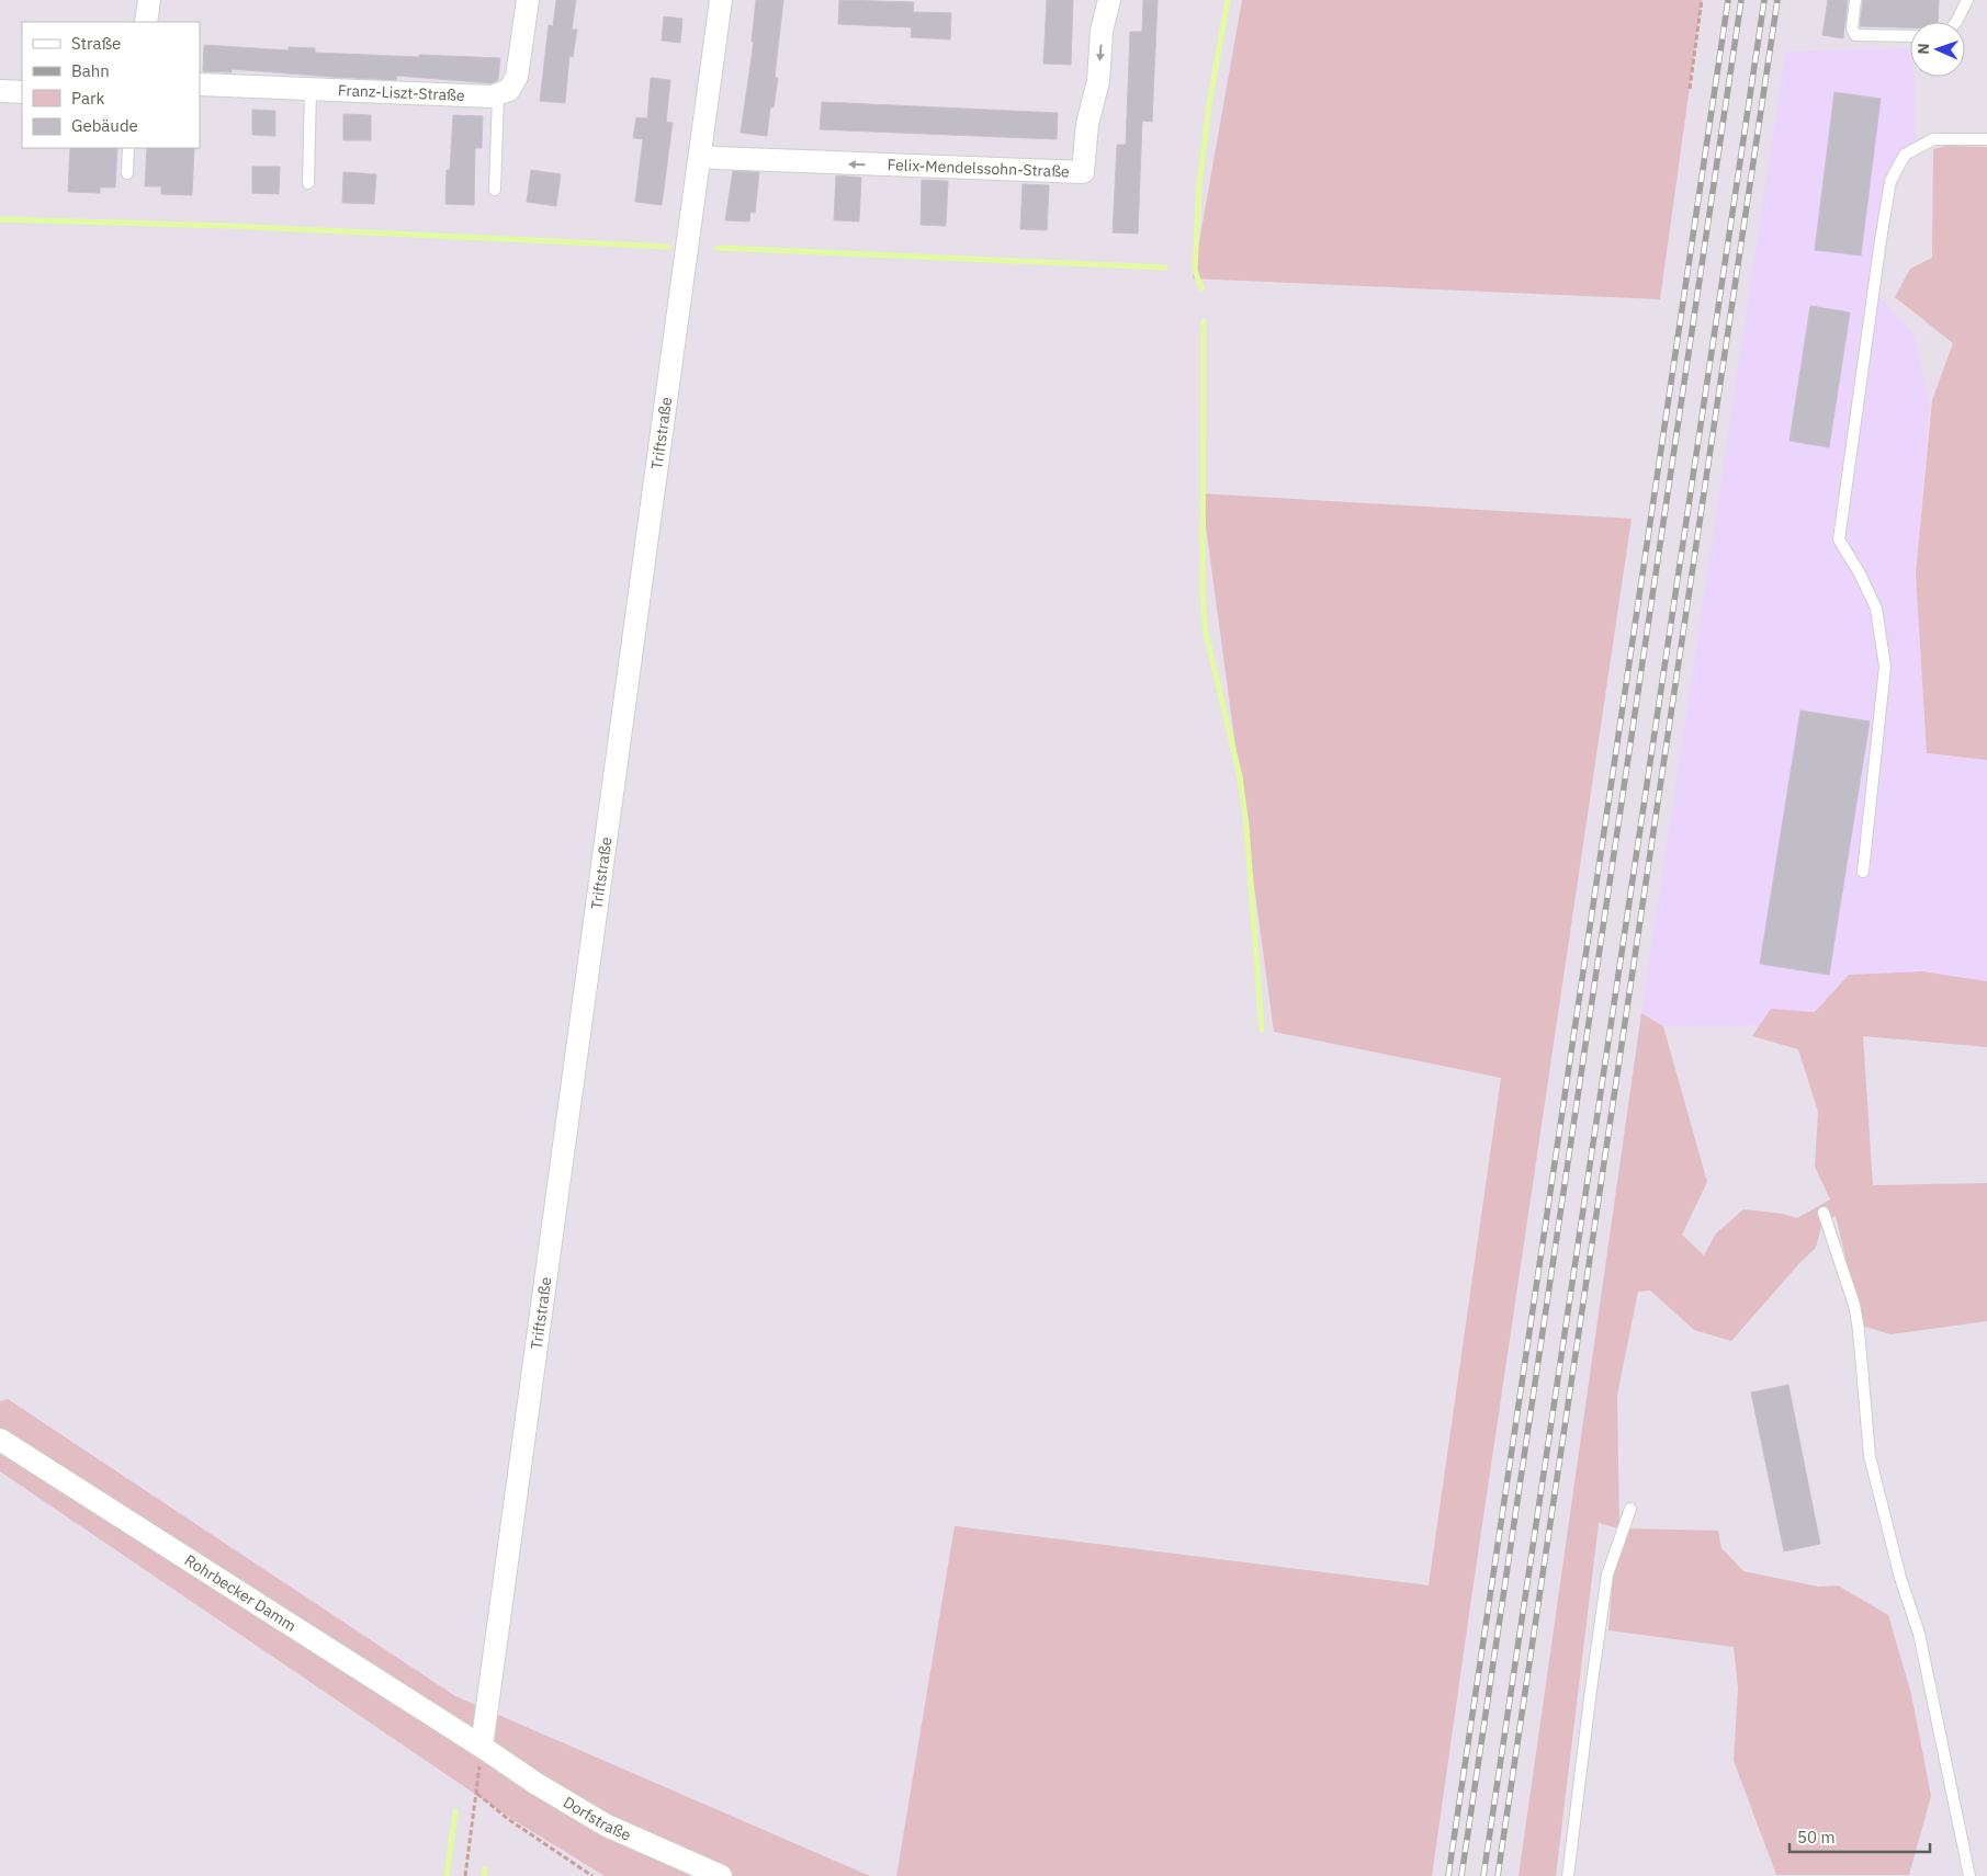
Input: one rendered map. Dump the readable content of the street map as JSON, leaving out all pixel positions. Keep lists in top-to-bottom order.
{
  "streets": {
    "street": [
      "Franz-Liszt-Straße",
      "Felix-Mendelssohn-Straße",
      "Triftstraße",
      "Rohrbecker Damm",
      "Dorfstraße"
    ]
  },
  "crossings": [
    ["Felix-Mendelssohn-Straße", "Triftstraße"],
    ["Triftstraße", "Rohrbecker Damm"],
    ["Triftstraße", "Dorfstraße"],
    ["Rohrbecker Damm", "Dorfstraße"]
  ],
  "legend": [
    "Straße",
    "Bahn",
    "Park",
    "Gebäude"
  ],
  "scale_bar": "50 m",
  "north": "left"
}
